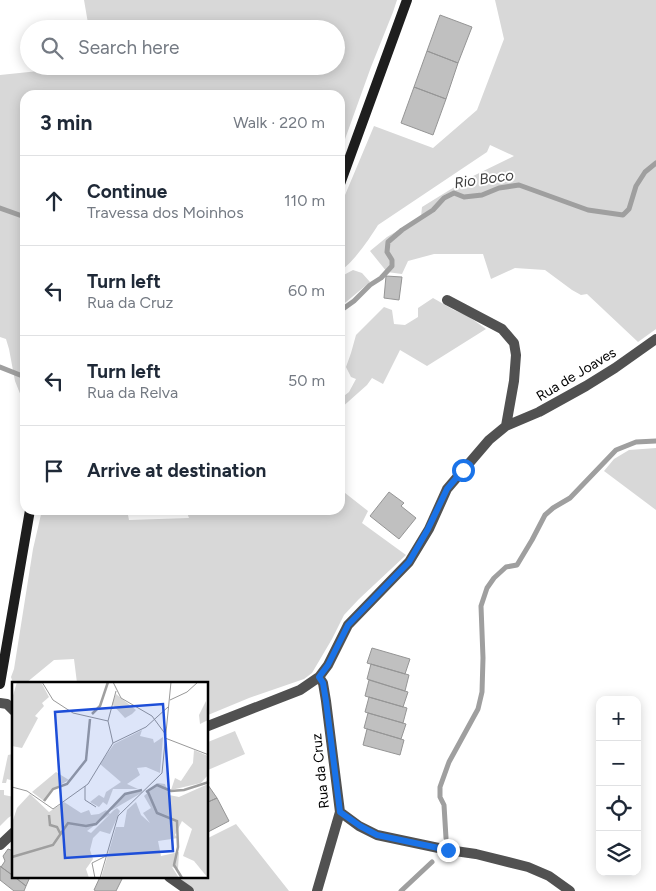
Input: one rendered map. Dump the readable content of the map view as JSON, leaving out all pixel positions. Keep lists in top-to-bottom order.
{
  "streets": {
    "street": ["Rua de Joaves", "Rua da Cruz"]
  },
  "crossings": [
    ["Rua de Joaves", "Rua da Cruz"]
  ],
  "water": ["Rio Boco"],
  "page": {
    "search": "Search here",
    "heading": ["3 min", "Walk · 220 m"],
    "list": [
      ["Continue", "Travessa dos Moinhos", "110 m"],
      ["Turn left", "Rua da Cruz", "60 m"],
      ["Turn left", "Rua da Relva", "50 m"],
      "Arrive at destination"
    ],
    "map_buttons": ["+", "−"]
  }
}
